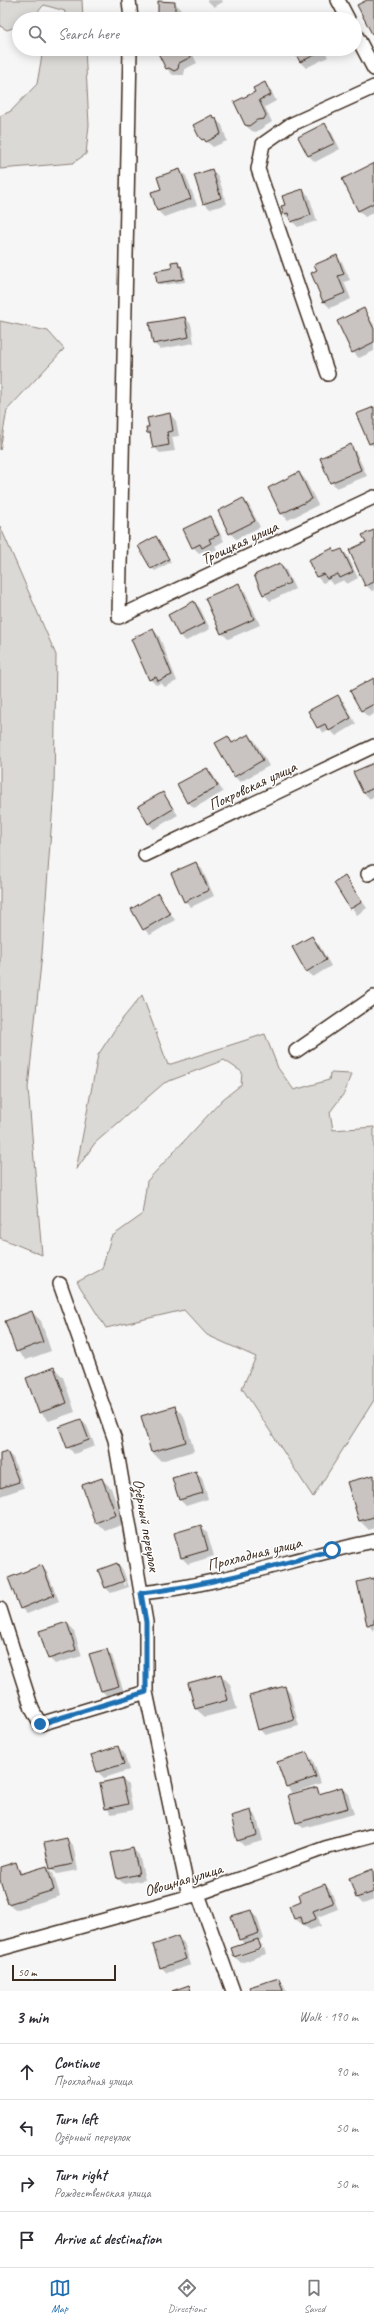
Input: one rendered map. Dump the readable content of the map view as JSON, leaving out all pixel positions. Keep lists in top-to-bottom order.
{
  "streets": {
    "street": [
      "Троицкая улица",
      "Покровская улица",
      "Озёрный переулок",
      "Прохладная улица",
      "Овощная улица"
    ]
  },
  "crossings": [
    ["Озёрный переулок", "Прохладная улица"],
    ["Озёрный переулок", "Овощная улица"]
  ],
  "scale_bar": "50 m",
  "page": {
    "search": "Search here",
    "scale": "50 m",
    "heading": ["3 min", "Walk · 190 m"],
    "list": [
      ["Continue", "Прохладная улица", "90 m"],
      ["Turn left", "Озёрный переулок", "50 m"],
      ["Turn right", "Рождественская улица", "50 m"],
      "Arrive at destination"
    ],
    "nav": ["Map", "Directions", "Saved"]
  }
}
